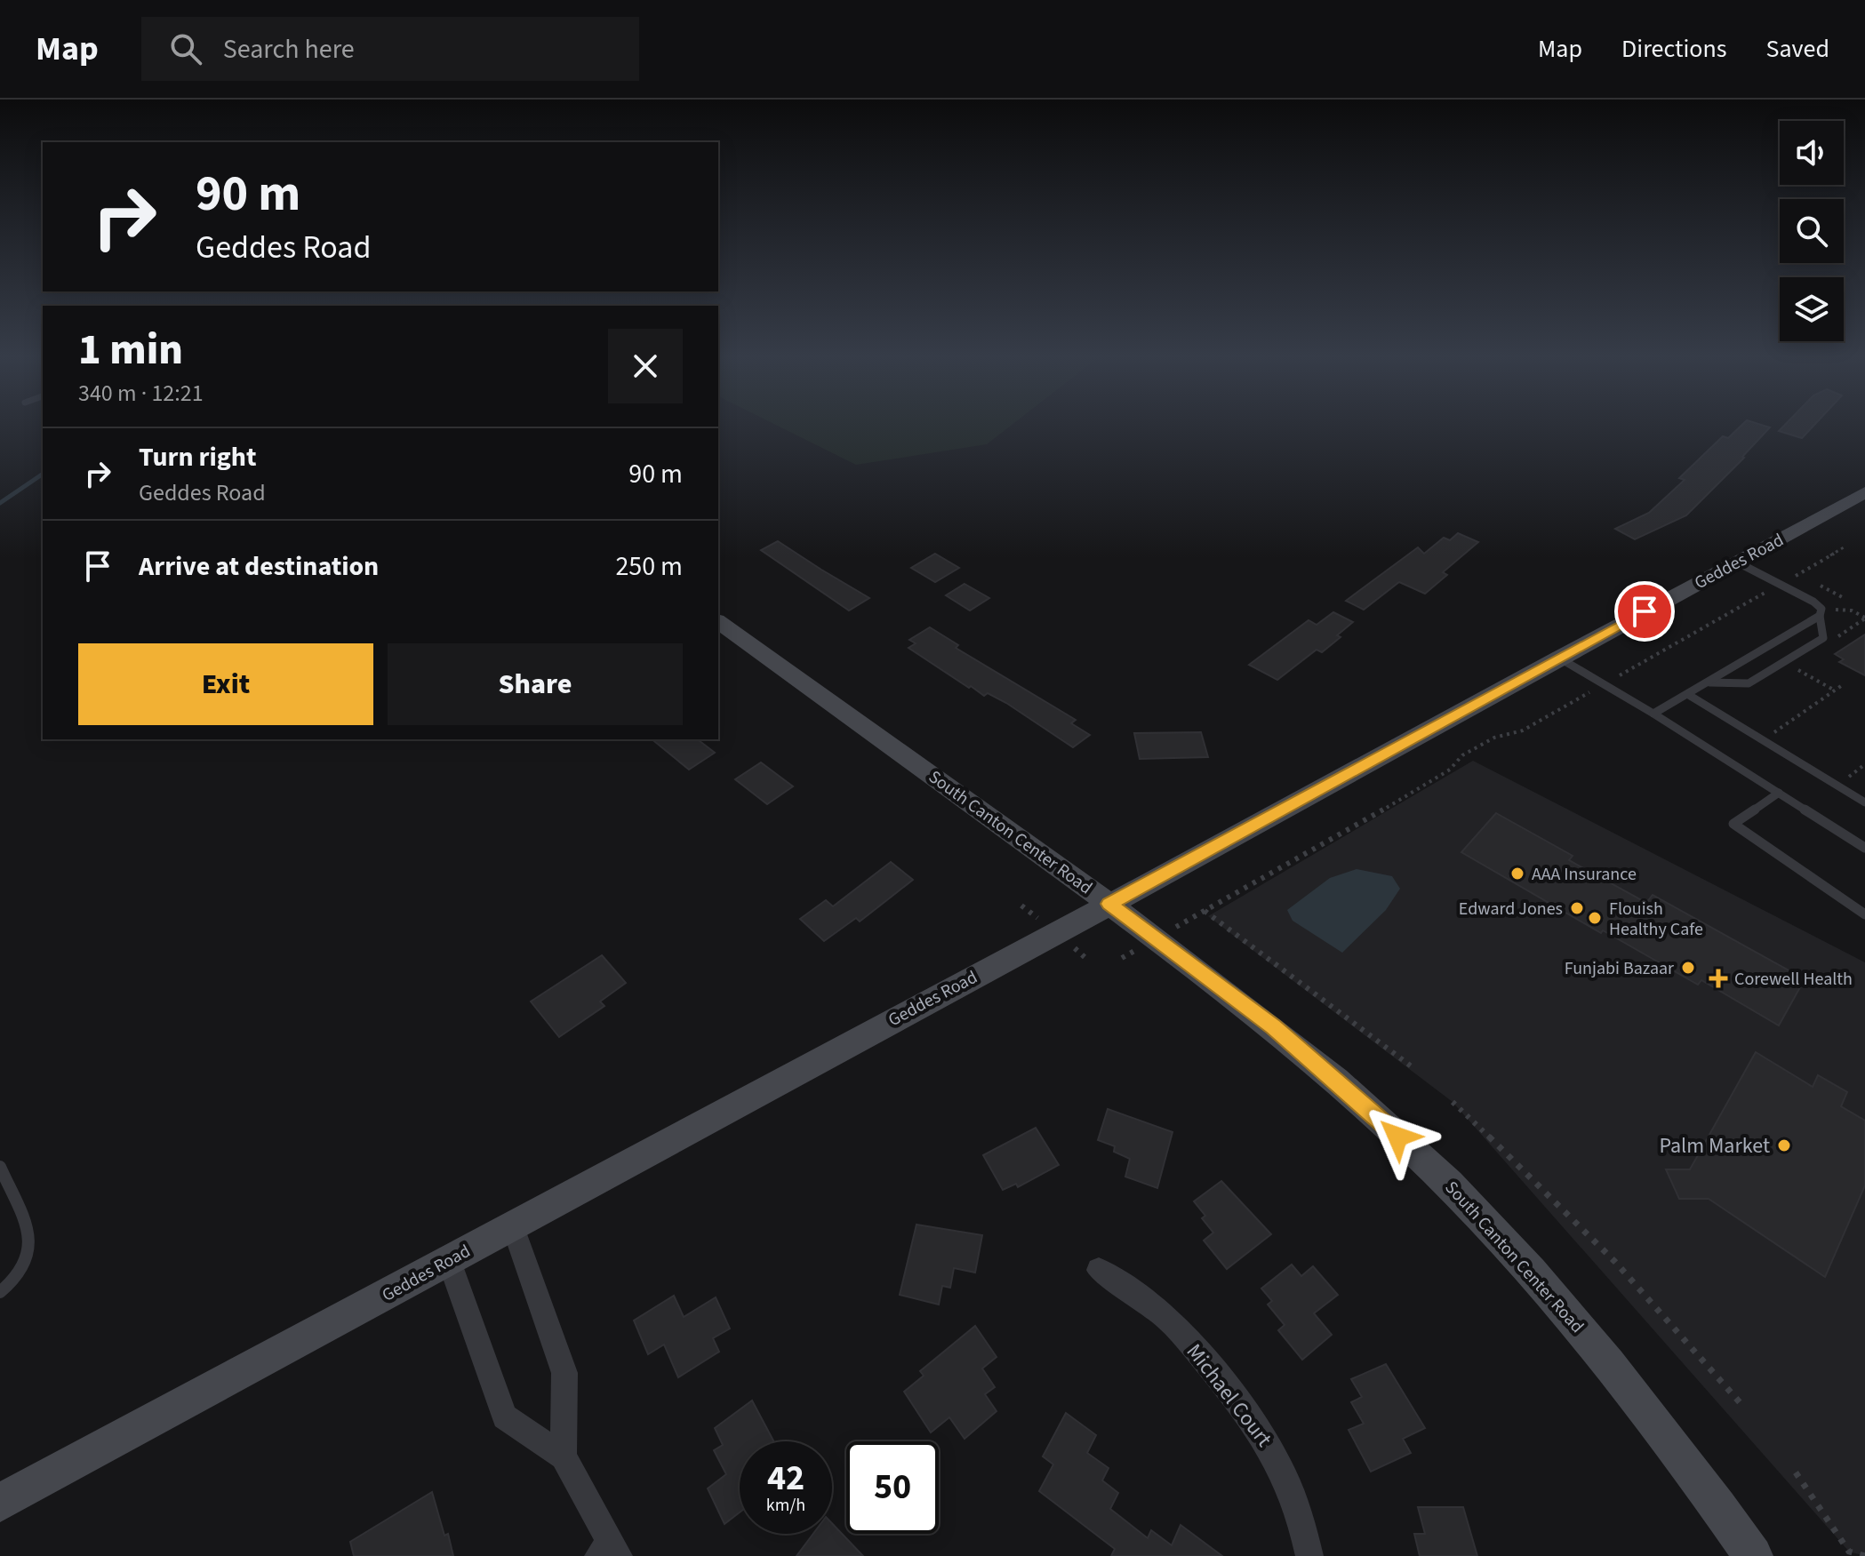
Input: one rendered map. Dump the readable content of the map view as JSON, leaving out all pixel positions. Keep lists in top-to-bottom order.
{
  "streets": {
    "main road": ["Geddes Road", "South Canton Center Road"],
    "street": ["Michael Court"]
  },
  "crossings": [
    ["Geddes Road", "South Canton Center Road"]
  ],
  "places": {
    "other": [
      "AAA Insurance",
      "Edward Jones",
      "Flouish Healthy Cafe",
      "Funjabi Bazaar",
      "Palm Market"
    ],
    "health": ["Corewell Health"]
  },
  "page": {
    "header": "Map",
    "search": "Search here",
    "nav": ["Map", "Directions", "Saved"],
    "turn": ["90 m", "Geddes Road"],
    "heading": ["1 min", "340 m · 12:21"],
    "list": [
      {
        "name": "Turn right",
        "note": "Geddes Road",
        "value": "90 m"
      },
      {
        "name": "Arrive at destination",
        "value": "250 m"
      }
    ],
    "buttons": ["Exit", "Share"],
    "speed": "42 km/h",
    "limit": "50"
  }
}
